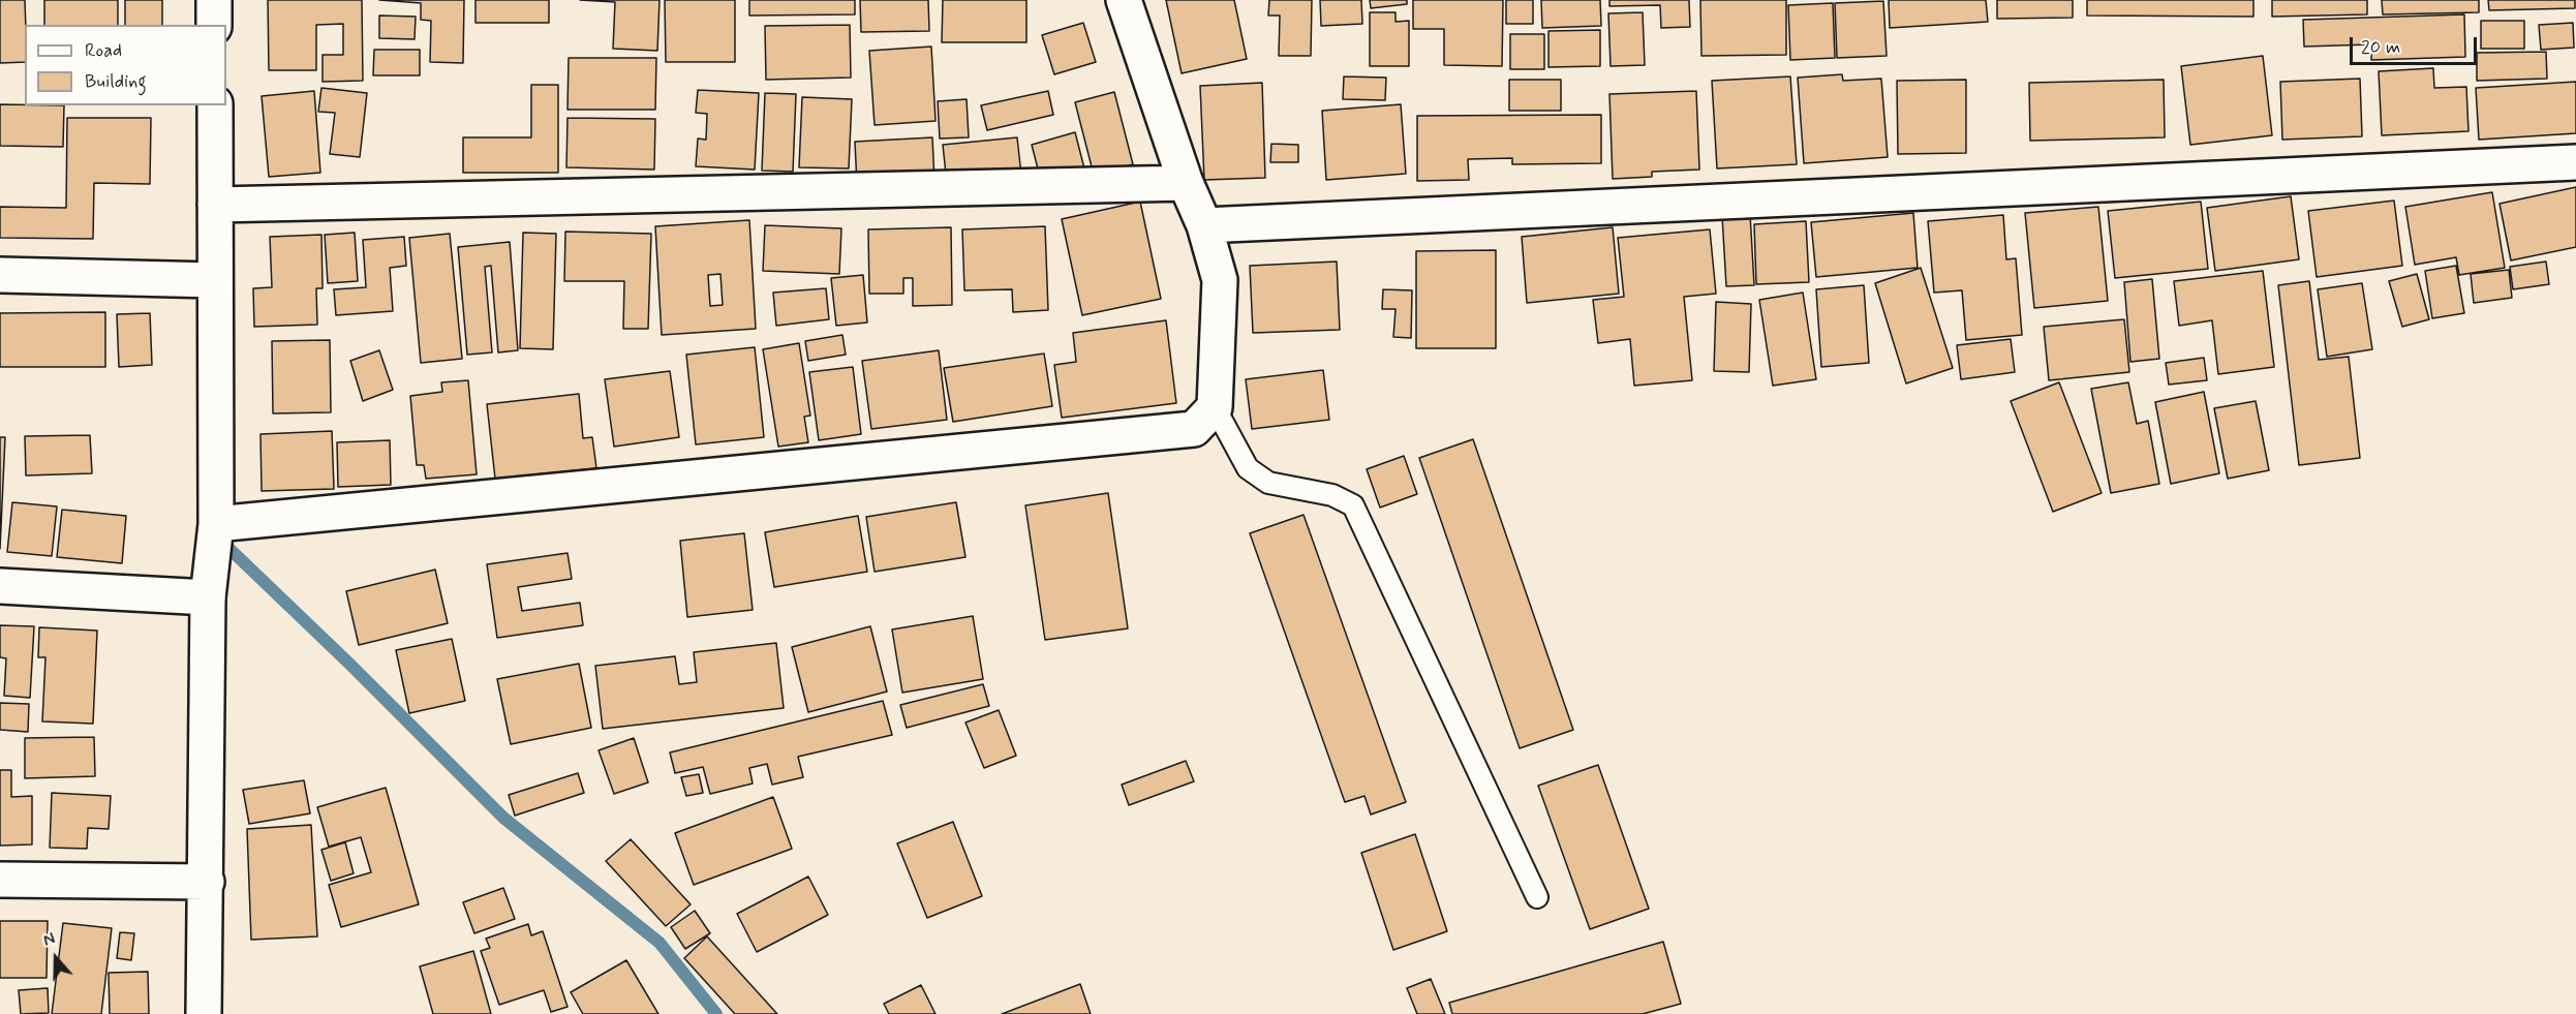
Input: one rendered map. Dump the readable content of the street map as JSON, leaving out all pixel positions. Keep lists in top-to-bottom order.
{
  "legend": ["Road", "Building"],
  "scale_bar": "20 m",
  "north": "top"
}
